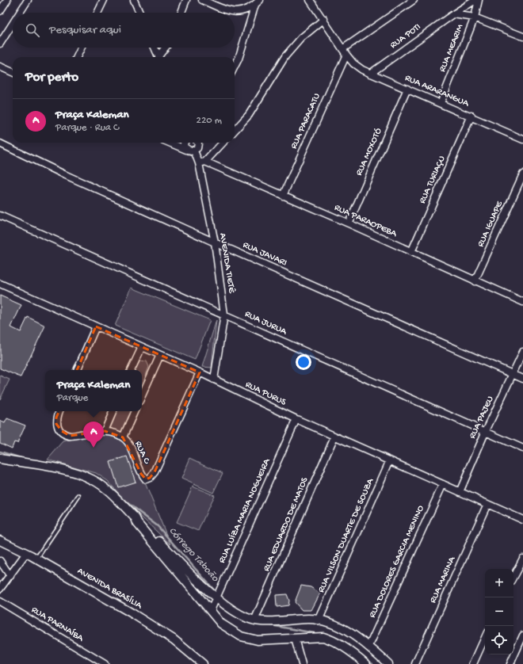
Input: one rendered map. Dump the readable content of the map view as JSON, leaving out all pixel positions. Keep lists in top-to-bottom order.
{
  "streets": {
    "street": [
      "RUA POTI",
      "RUA MEARIM",
      "RUA ARARANGUA",
      "RUA PARACATU",
      "RUA MOXOTÓ",
      "RUA TURIAÇU",
      "RUA PARAOPEBA",
      "RUA IGUAPE",
      "RUA JAVARI",
      "AVENIDA TIETÊ",
      "RUA JURUA",
      "RUA PURUS",
      "RUA PAJEU",
      "RUA C",
      "RUA LUÍZA MARIA NOGUEIRA",
      "RUA EDUARDO DE MATOS",
      "RUA VILSON DUARTE DE SOUZA",
      "RUA DOLORES GARCIA MENINO",
      "RUA MARINA",
      "AVENIDA BRASÍLIA",
      "RUA PARNAÍBA"
    ]
  },
  "crossings": [
    ["RUA POTI", "RUA ARARANGUA"],
    ["RUA MEARIM", "RUA ARARANGUA"],
    ["RUA ARARANGUA", "RUA PARACATU"],
    ["RUA ARARANGUA", "RUA MOXOTÓ"],
    ["RUA ARARANGUA", "RUA TURIAÇU"],
    ["RUA PARACATU", "RUA PARAOPEBA"],
    ["RUA MOXOTÓ", "RUA PARAOPEBA"],
    ["RUA TURIAÇU", "RUA PARAOPEBA"],
    ["RUA PARAOPEBA", "RUA IGUAPE"],
    ["RUA PARAOPEBA", "AVENIDA TIETÊ"],
    ["RUA JAVARI", "AVENIDA TIETÊ"],
    ["RUA JAVARI", "RUA PAJEU"],
    ["AVENIDA TIETÊ", "RUA JURUA"],
    ["AVENIDA TIETÊ", "RUA PURUS"],
    ["RUA JURUA", "RUA PAJEU"],
    ["RUA PURUS", "RUA PAJEU"],
    ["RUA PURUS", "RUA C"],
    ["RUA PURUS", "RUA LUÍZA MARIA NOGUEIRA"],
    ["RUA PURUS", "RUA EDUARDO DE MATOS"],
    ["RUA PURUS", "RUA VILSON DUARTE DE SOUZA"],
    ["RUA PURUS", "RUA DOLORES GARCIA MENINO"],
    ["RUA PURUS", "RUA MARINA"]
  ],
  "water": ["Córrego Taboão"],
  "page": {
    "search": "Pesquisar aqui",
    "heading": "Por perto",
    "list": [
      {
        "mark": "A",
        "name": "Praça Kaleman",
        "note": "Parque · Rua C",
        "value": "220 m"
      }
    ],
    "popup": ["Praça Kaleman", "Parque"],
    "pins": "A",
    "map_buttons": ["+", "−"]
  }
}
